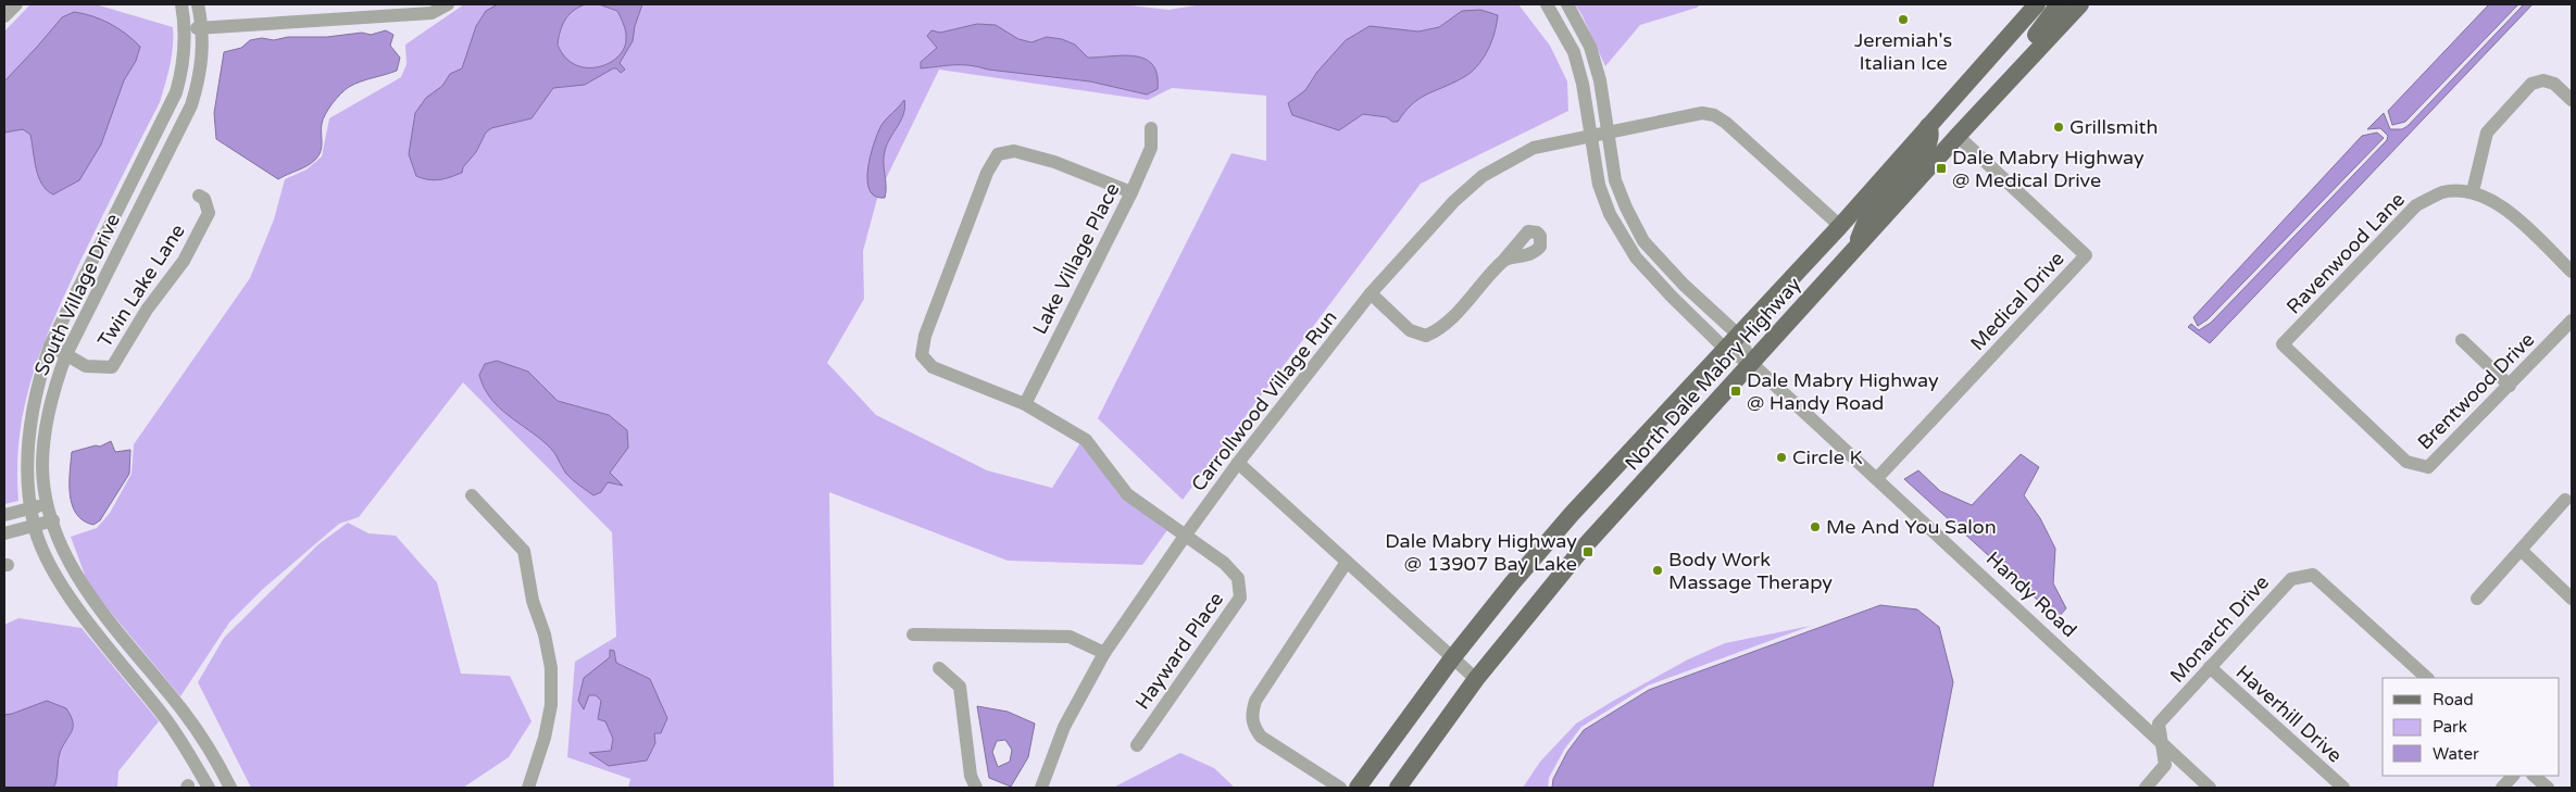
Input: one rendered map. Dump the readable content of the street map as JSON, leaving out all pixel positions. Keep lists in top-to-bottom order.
{
  "streets": {
    "main road": ["North Dale Mabry Highway"],
    "street": [
      "Ravenwood Lane",
      "Lake Village Place",
      "Twin Lake Lane",
      "South Village Drive",
      "Medical Drive",
      "Brentwood Drive",
      "Carrollwood Village Run",
      "Handy Road",
      "Monarch Drive",
      "Hayward Place",
      "Haverhill Drive"
    ]
  },
  "crossings": [
    ["Ravenwood Lane", "Brentwood Drive"],
    ["Lake Village Place", "Hayward Place"],
    ["Twin Lake Lane", "South Village Drive"],
    ["Medical Drive", "North Dale Mabry Highway"],
    ["Medical Drive", "Handy Road"],
    ["North Dale Mabry Highway", "Carrollwood Village Run"],
    ["North Dale Mabry Highway", "Handy Road"],
    ["Carrollwood Village Run", "Hayward Place"],
    ["Handy Road", "Monarch Drive"],
    ["Monarch Drive", "Haverhill Drive"]
  ],
  "places": {
    "other": [
      "Jeremiah's Italian Ice",
      "Grillsmith",
      "Circle K",
      "Me And You Salon",
      "Body Work Massage Therapy"
    ],
    "transit": ["Dale Mabry Highway @ Medical Drive", "Dale Mabry Highway @ Handy Road", "Dale Mabry Highway @ 13907 Bay Lake"]
  },
  "legend": ["Road", "Park", "Water"]
}
